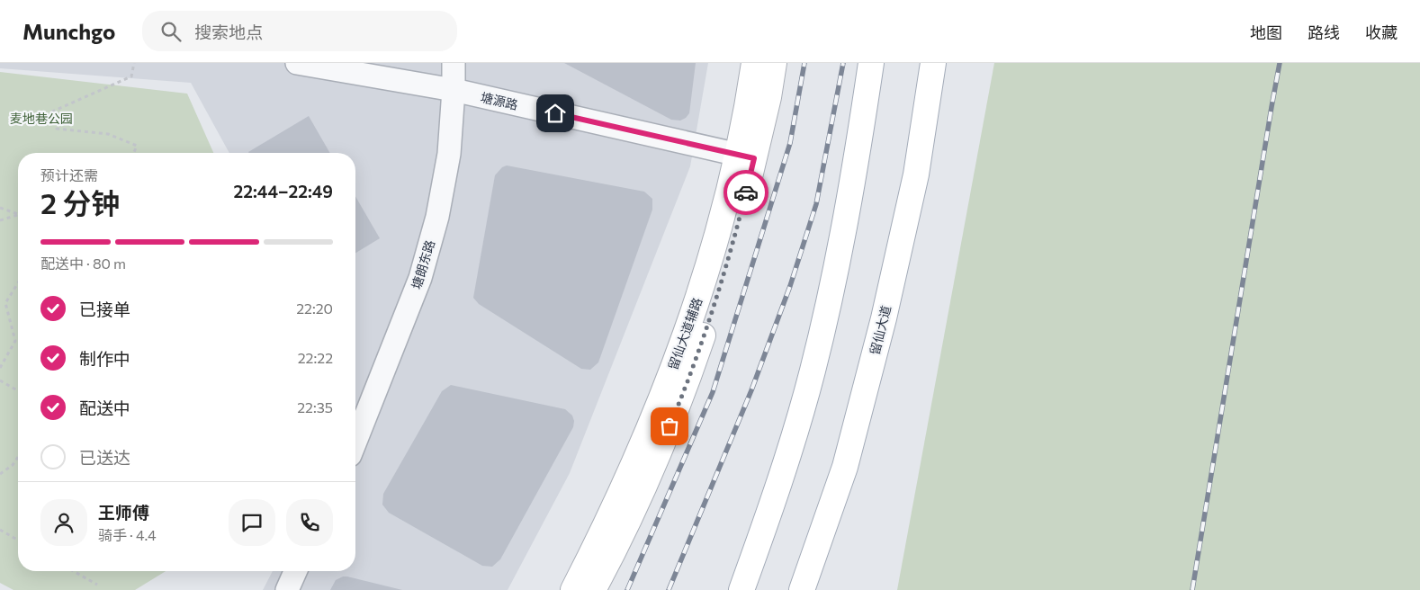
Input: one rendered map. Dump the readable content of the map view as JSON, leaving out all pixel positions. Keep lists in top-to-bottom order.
{
  "streets": {
    "main road": ["留仙大道", "留仙大道辅路"],
    "street": ["塘源路", "塘朗东路"]
  },
  "crossings": [
    ["塘源路", "塘朗东路"],
    ["塘源路", "留仙大道辅路"]
  ],
  "parks": ["麦地巷公园"],
  "page": {
    "header": "Munchgo",
    "search": "搜索地点",
    "nav": ["地图", "路线", "收藏"],
    "heading": ["2 分钟", "预计还需", "22:44–22:49"],
    "panel": ["王师傅", "骑手 · 4.4"],
    "bar": "配送中 · 80 m",
    "list": [
      ["已接单", "22:20"],
      ["制作中", "22:22"],
      ["配送中", "22:35"],
      "已送达"
    ]
  }
}
